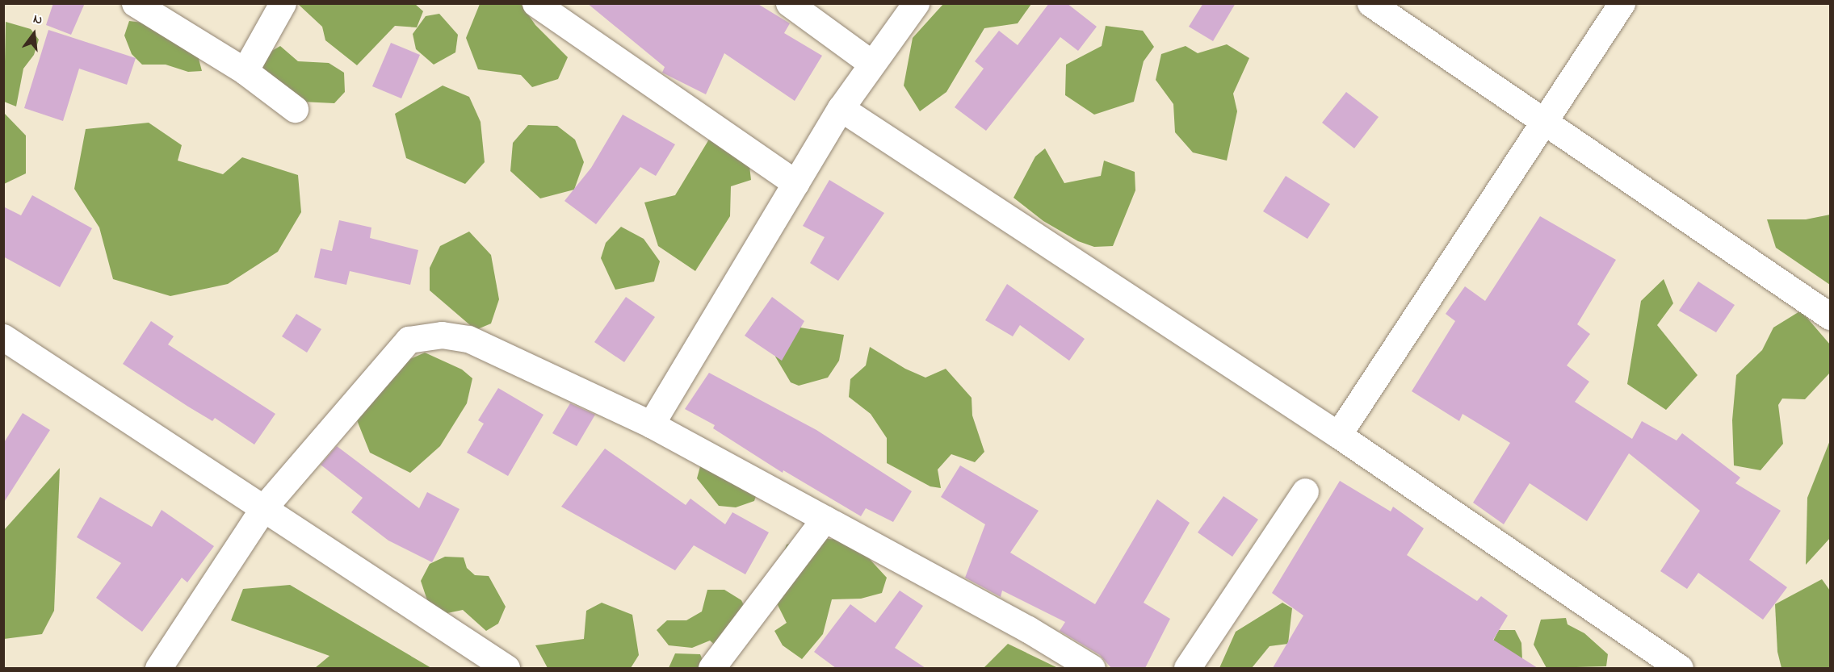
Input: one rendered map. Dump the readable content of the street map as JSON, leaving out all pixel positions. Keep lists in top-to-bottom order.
{
  "north": "top"
}
